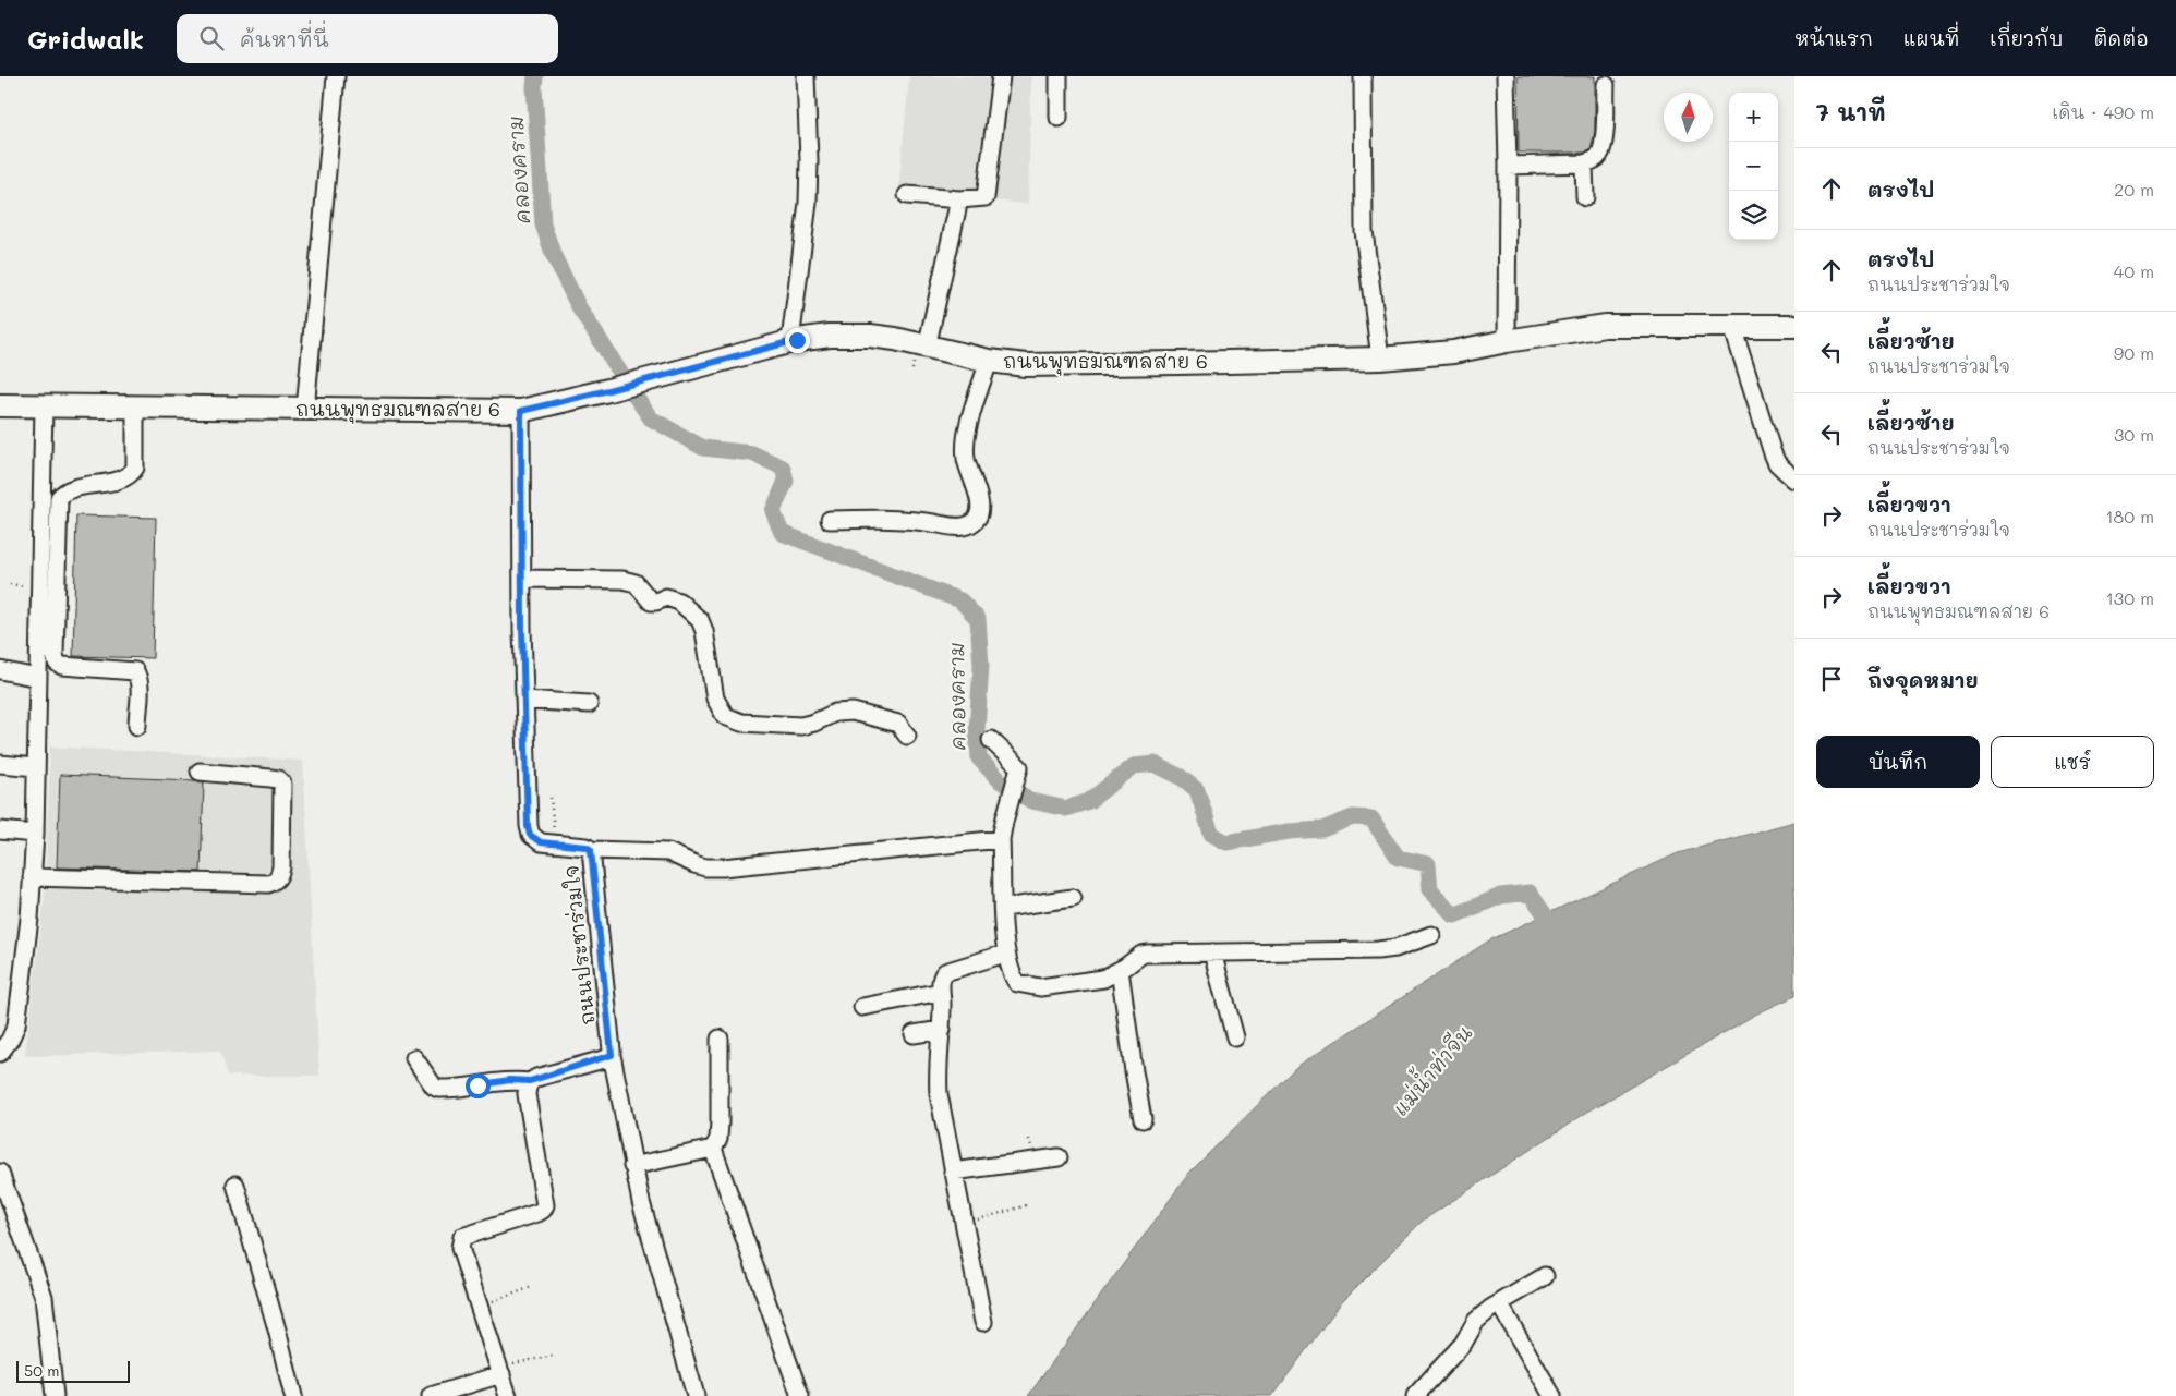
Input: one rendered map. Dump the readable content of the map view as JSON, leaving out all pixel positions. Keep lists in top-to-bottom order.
{
  "streets": {
    "main road": ["ถนนพุทธมณฑลสาย 6"],
    "street": ["ถนนประชาร่วมใจ"]
  },
  "crossings": [
    ["ถนนพุทธมณฑลสาย 6", "ถนนประชาร่วมใจ"]
  ],
  "water": ["คลองคราม", "แม่น้ำท่าจีน"],
  "scale_bar": "50 m",
  "north": "top",
  "page": {
    "header": "Gridwalk",
    "search": "ค้นหาที่นี่",
    "nav": [
      "หน้าแรก",
      "แผนที่",
      "เกี่ยวกับ",
      "ติดต่อ"
    ],
    "heading": ["7 นาที", "เดิน · 490 m"],
    "map_buttons": ["+", "−"],
    "list": [
      ["ตรงไป", "20 m"],
      ["ตรงไป", "ถนนประชาร่วมใจ", "40 m"],
      ["เลี้ยวซ้าย", "ถนนประชาร่วมใจ", "90 m"],
      ["เลี้ยวซ้าย", "ถนนประชาร่วมใจ", "30 m"],
      ["เลี้ยวขวา", "ถนนประชาร่วมใจ", "180 m"],
      ["เลี้ยวขวา", "ถนนพุทธมณฑลสาย 6", "130 m"],
      "ถึงจุดหมาย"
    ],
    "buttons": ["บันทึก", "แชร์"],
    "scale": "50 m"
  }
}
